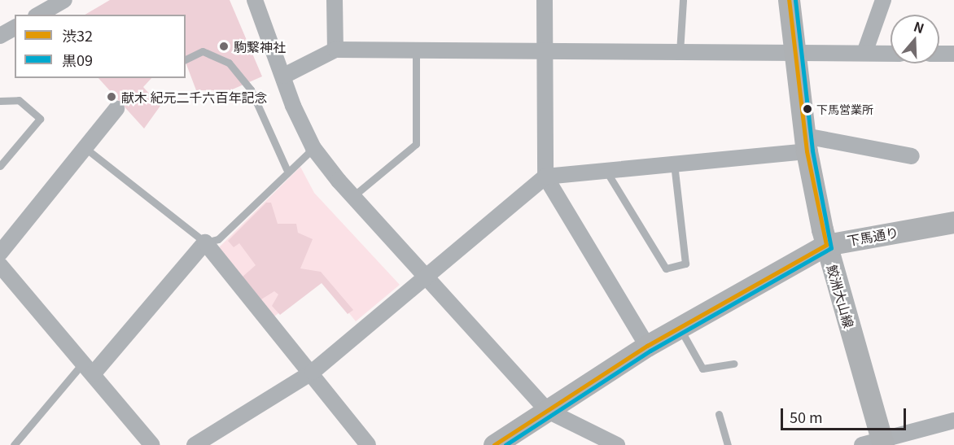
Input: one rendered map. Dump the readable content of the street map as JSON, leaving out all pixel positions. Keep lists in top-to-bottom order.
{
  "streets": {
    "street": ["下馬通り", "鮫洲大山線"]
  },
  "crossings": [
    ["下馬通り", "鮫洲大山線"]
  ],
  "places": ["駒繋神社", "献木 紀元二千六百年記念", "下馬営業所"],
  "lines": ["transit line 渋32", "transit line 黒09"],
  "legend": ["渋32", "黒09"],
  "scale_bar": "50 m",
  "north": "top"
}
